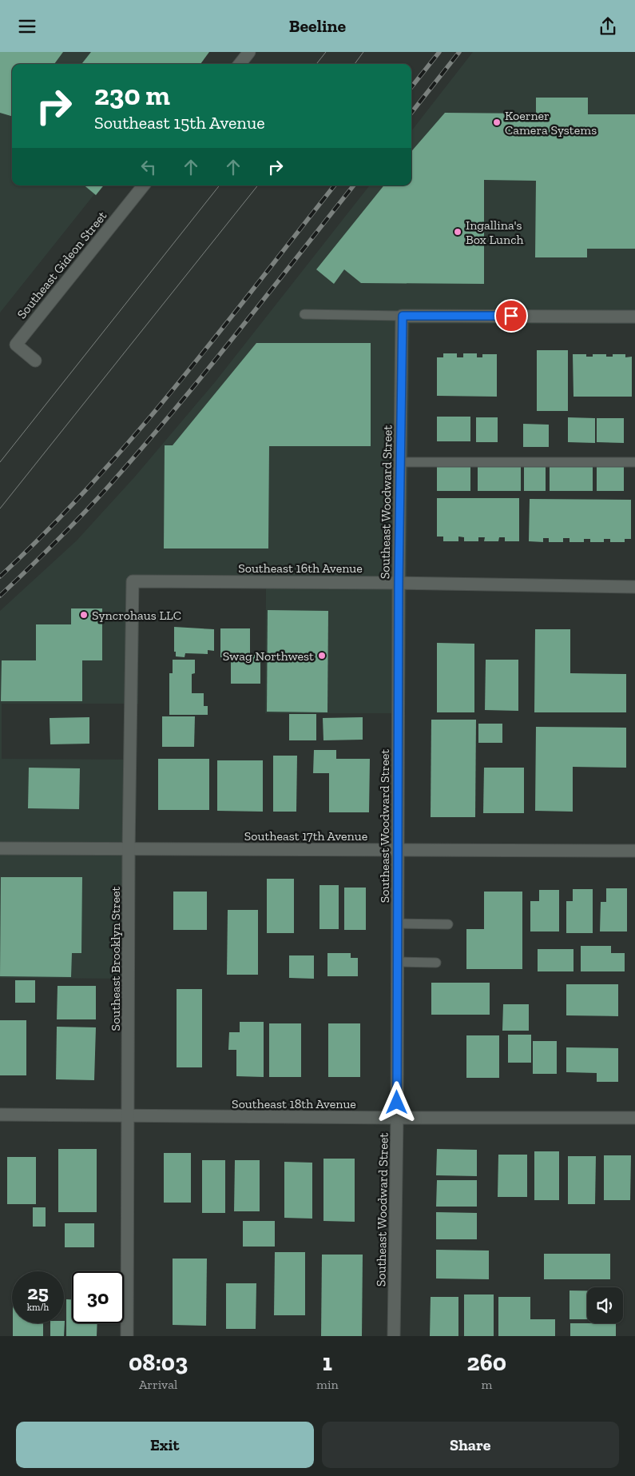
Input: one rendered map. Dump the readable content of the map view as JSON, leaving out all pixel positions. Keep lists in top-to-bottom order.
{
  "streets": {
    "street": [
      "Southeast Gideon Street",
      "Southeast Woodward Street",
      "Southeast 16th Avenue",
      "Southeast 17th Avenue",
      "Southeast Brooklyn Street",
      "Southeast 18th Avenue"
    ]
  },
  "crossings": [
    ["Southeast Woodward Street", "Southeast 16th Avenue"],
    ["Southeast Woodward Street", "Southeast 17th Avenue"],
    ["Southeast Woodward Street", "Southeast 18th Avenue"],
    ["Southeast 16th Avenue", "Southeast Brooklyn Street"],
    ["Southeast 17th Avenue", "Southeast Brooklyn Street"],
    ["Southeast Brooklyn Street", "Southeast 18th Avenue"]
  ],
  "places": [
    "Koerner Camera Systems",
    "Ingallina's Box Lunch",
    "Syncrohaus LLC",
    "Swag Northwest"
  ],
  "page": {
    "header": "Beeline",
    "turn": ["230 m", "Southeast 15th Avenue"],
    "speed": "25 km/h",
    "limit": "30",
    "eta": [
      "08:03",
      "Arrival",
      "1",
      "min",
      "260",
      "m"
    ],
    "buttons": ["Exit", "Share"]
  }
}
